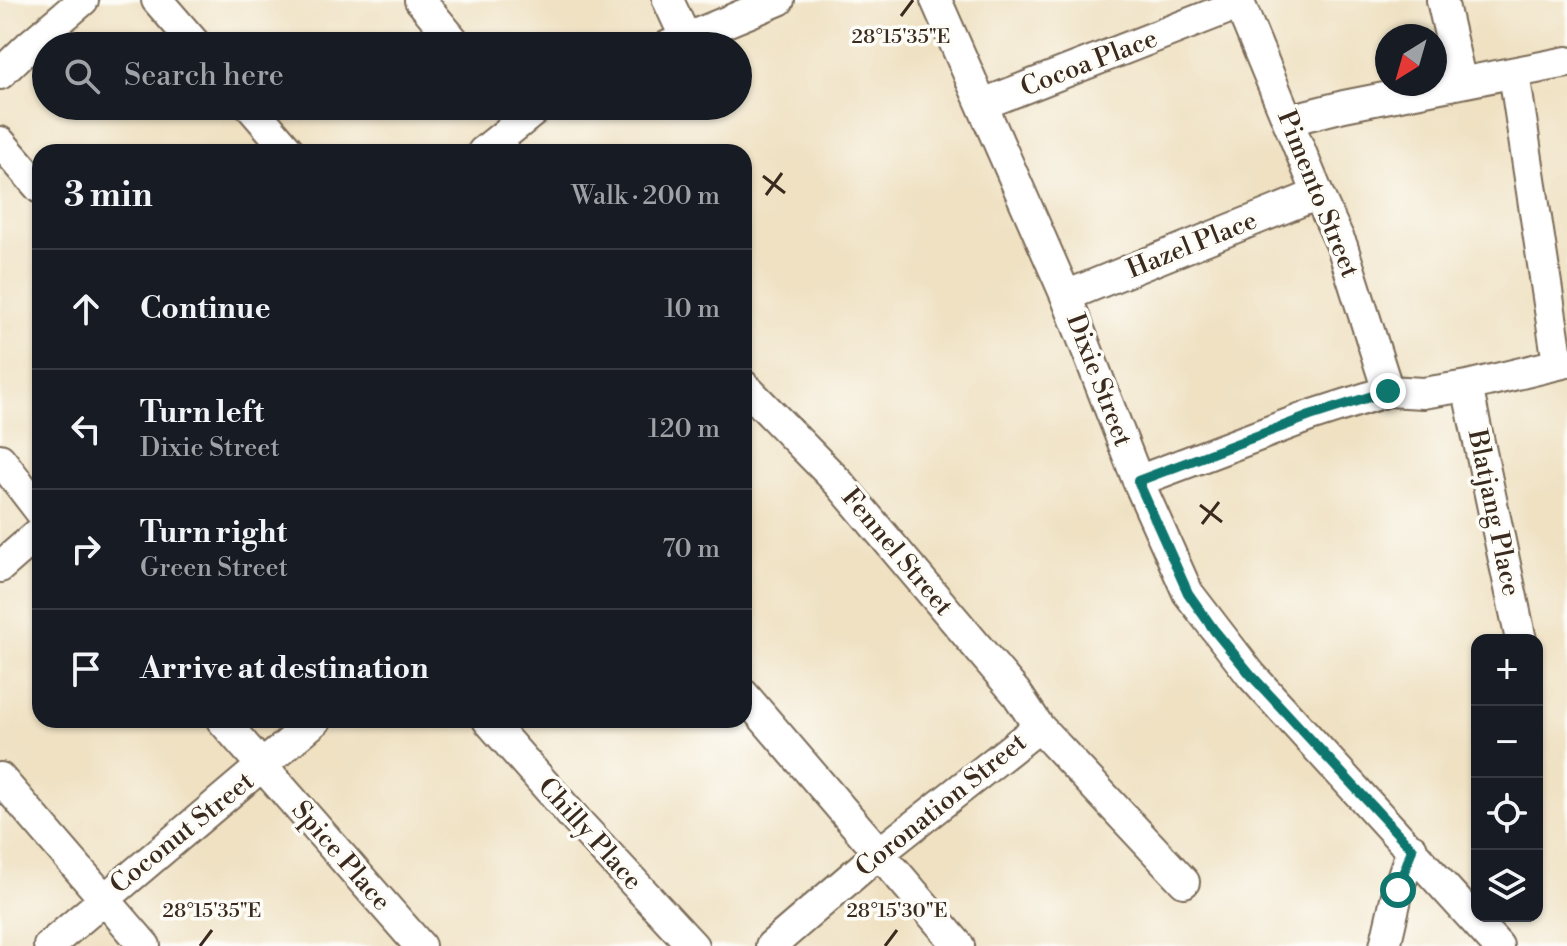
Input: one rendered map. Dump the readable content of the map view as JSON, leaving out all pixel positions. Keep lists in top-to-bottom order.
{
  "streets": {
    "street": [
      "Cocoa Place",
      "Pimento Street",
      "Hazel Place",
      "Dixie Street",
      "Blatjang Place",
      "Fennel Street",
      "Coronation Street",
      "Coconut Street",
      "Chilly Place",
      "Spice Place"
    ]
  },
  "crossings": [
    ["Cocoa Place", "Pimento Street"],
    ["Cocoa Place", "Dixie Street"],
    ["Pimento Street", "Hazel Place"],
    ["Hazel Place", "Dixie Street"],
    ["Fennel Street", "Coronation Street"],
    ["Coconut Street", "Spice Place"]
  ],
  "north": "bottom left",
  "page": {
    "search": "Search here",
    "heading": ["3 min", "Walk · 200 m"],
    "list": [
      ["Continue", "10 m"],
      ["Turn left", "Dixie Street", "120 m"],
      ["Turn right", "Green Street", "70 m"],
      "Arrive at destination"
    ],
    "map_buttons": ["+", "−"]
  },
  "coordinates": ["28°15'35\"E", "28°15'30\"E"]
}
